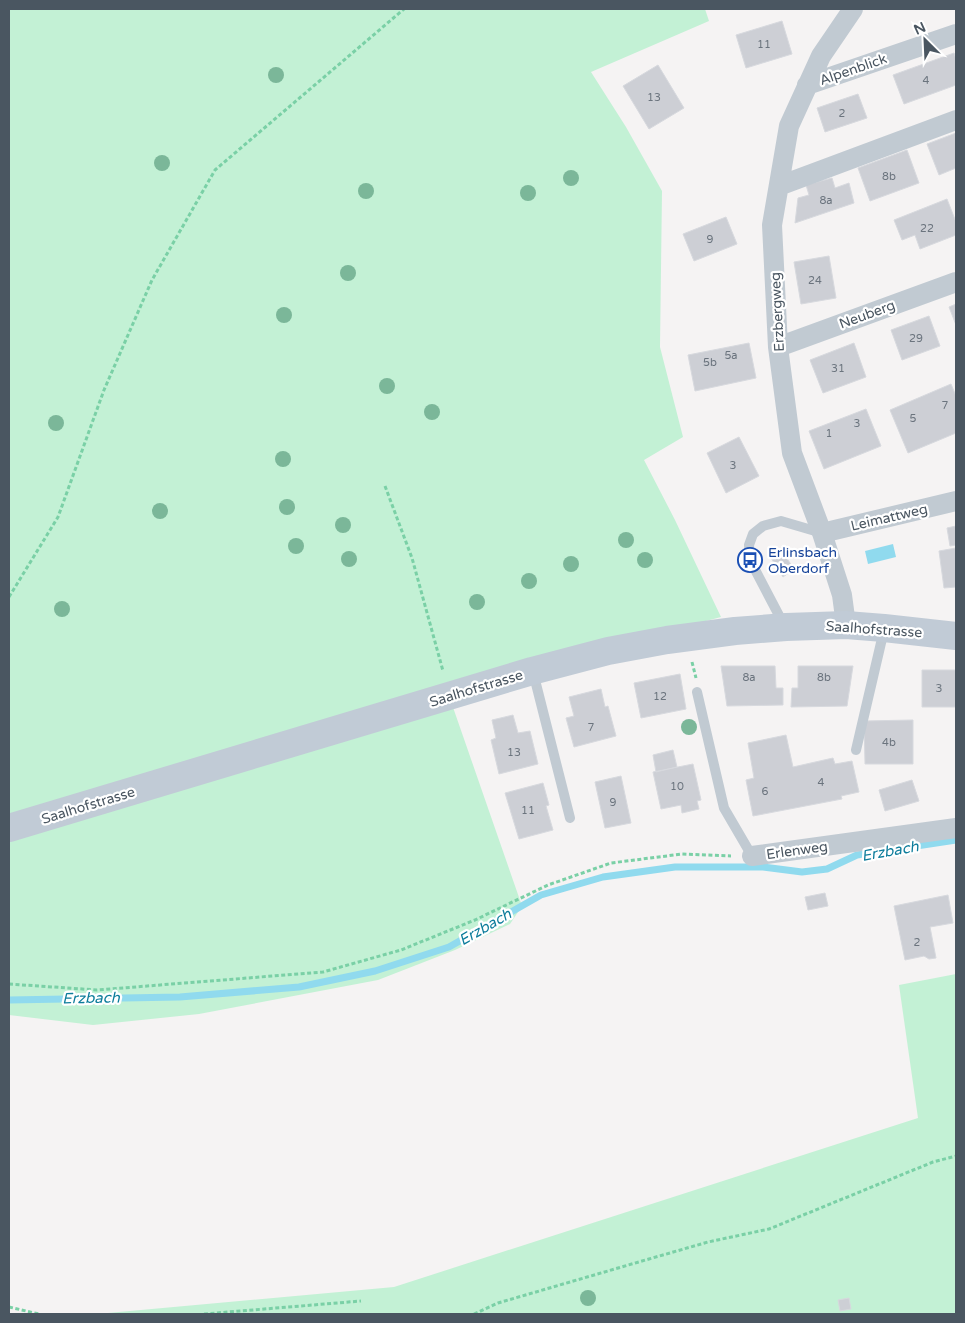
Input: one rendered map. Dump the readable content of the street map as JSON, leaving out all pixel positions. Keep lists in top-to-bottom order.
{
  "streets": {
    "main road": ["Saalhofstrasse"],
    "street": [
      "Alpenblick",
      "Erzbergweg",
      "Neuberg",
      "Leimattweg",
      "Erlenweg"
    ]
  },
  "crossings": [
    ["Alpenblick", "Erzbergweg"],
    ["Erzbergweg", "Neuberg"],
    ["Erzbergweg", "Leimattweg"],
    ["Erzbergweg", "Saalhofstrasse"]
  ],
  "water": ["Erzbach"],
  "places": {
    "bus stop": ["Erlinsbach Oberdorf"]
  },
  "house_numbers": [
    "11",
    "4",
    "13",
    "2",
    "8b",
    "8a",
    "22",
    "9",
    "24",
    "29",
    "5a",
    "5b",
    "31",
    "7",
    "5",
    "3",
    "1",
    "3",
    "8a",
    "8b",
    "3",
    "12",
    "7",
    "4b",
    "13",
    "4",
    "10",
    "6",
    "9",
    "11",
    "2"
  ],
  "north": "top left"
}
